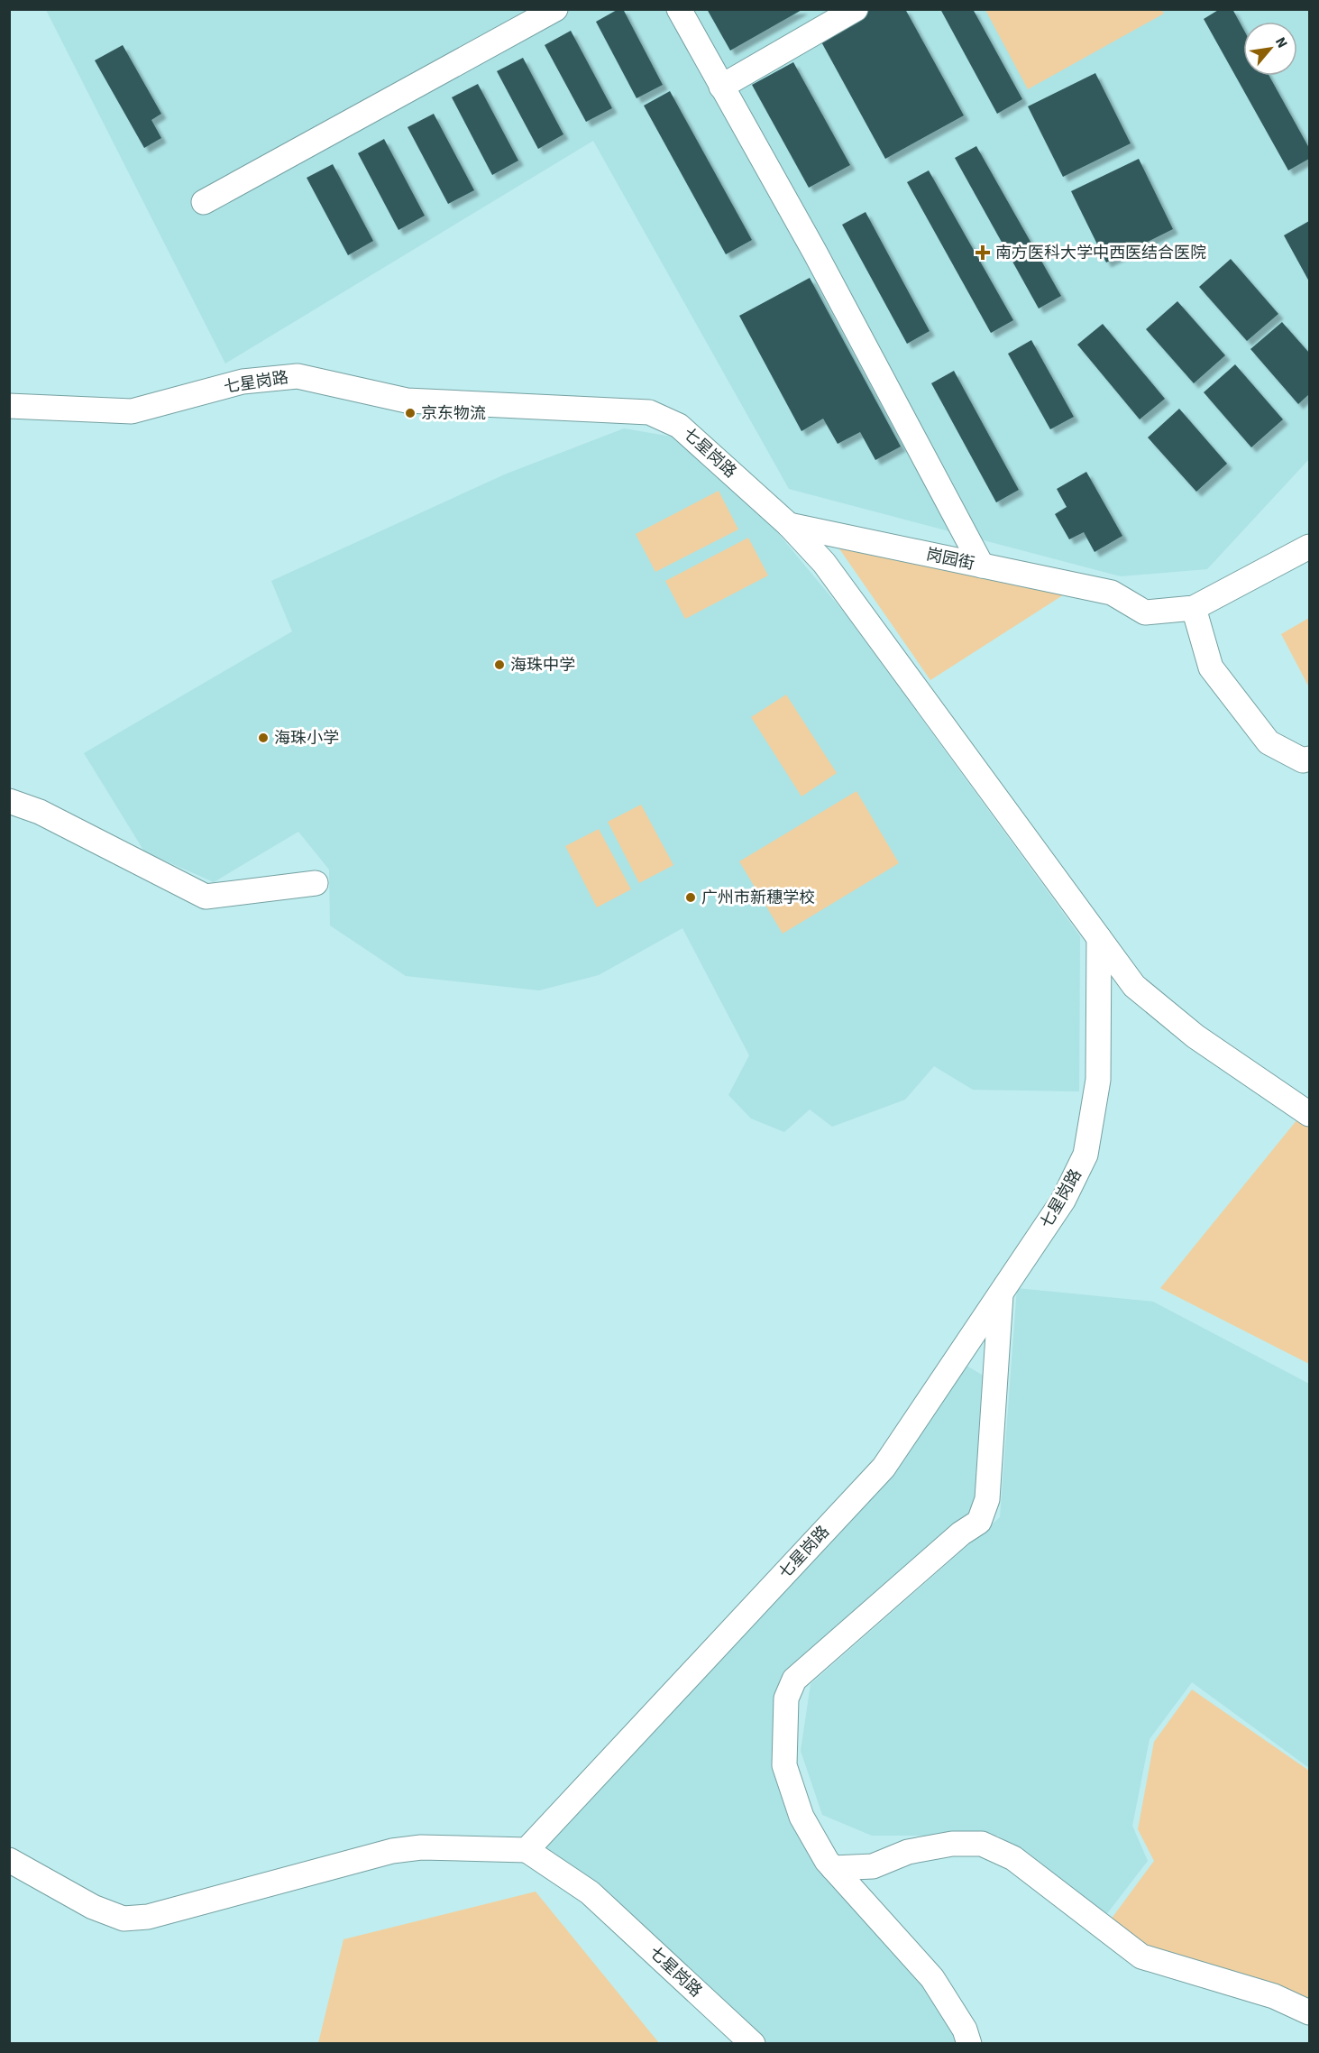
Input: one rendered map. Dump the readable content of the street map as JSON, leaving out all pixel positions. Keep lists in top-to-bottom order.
{
  "streets": {
    "street": ["七星岗路", "岗园街"]
  },
  "crossings": [
    ["七星岗路", "岗园街"]
  ],
  "places": {
    "health": ["南方医科大学中西医结合医院"],
    "other": [
      "京东物流",
      "海珠中学",
      "海珠小学",
      "广州市新穗学校"
    ]
  },
  "north": "top right"
}
